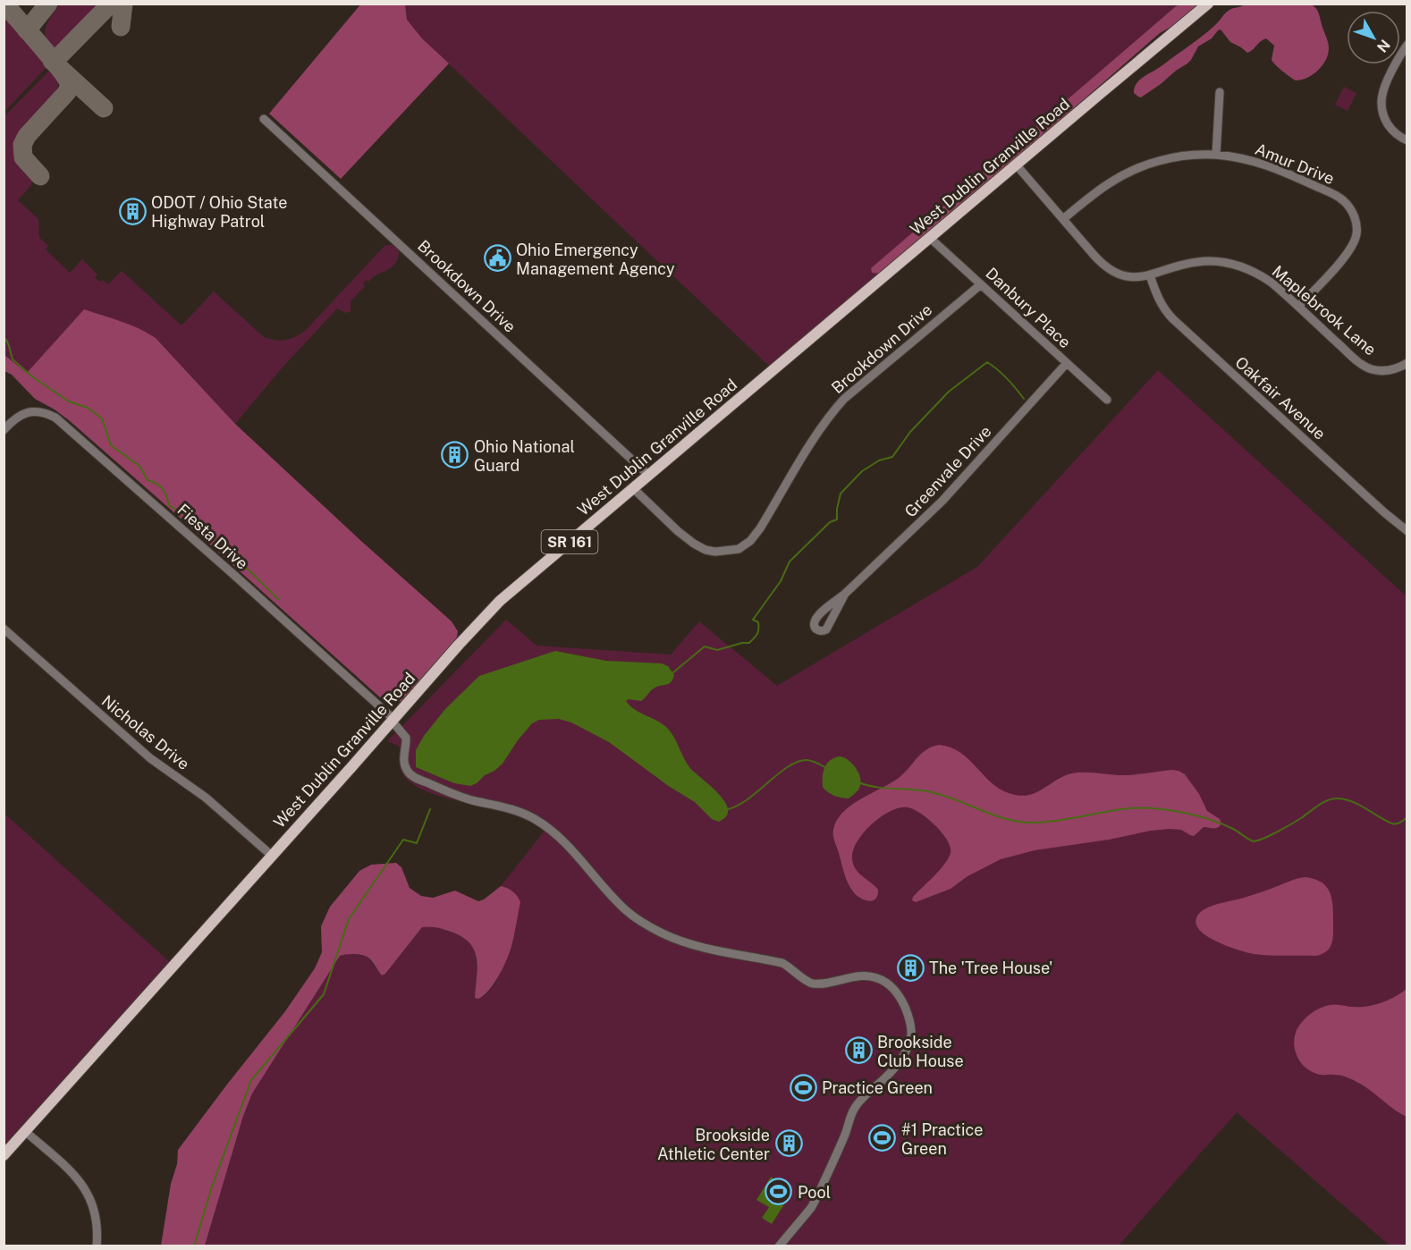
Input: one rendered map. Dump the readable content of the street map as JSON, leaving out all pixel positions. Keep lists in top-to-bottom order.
{
  "streets": {
    "main road": ["West Dublin Granville Road", "SR 161"],
    "street": [
      "Amur Drive",
      "Brookdown Drive",
      "Danbury Place",
      "Maplebrook Lane",
      "Oakfair Avenue",
      "Greenvale Drive",
      "Fiesta Drive",
      "Nicholas Drive"
    ]
  },
  "crossings": [
    ["Amur Drive", "Maplebrook Lane"],
    ["West Dublin Granville Road", "Brookdown Drive"],
    ["West Dublin Granville Road", "Danbury Place"],
    ["West Dublin Granville Road", "Maplebrook Lane"],
    ["West Dublin Granville Road", "Fiesta Drive"],
    ["West Dublin Granville Road", "Nicholas Drive"],
    ["Brookdown Drive", "Danbury Place"],
    ["Danbury Place", "Greenvale Drive"],
    ["Maplebrook Lane", "Oakfair Avenue"]
  ],
  "places": {
    "building": [
      "ODOT / Ohio State Highway Patrol",
      "Ohio National Guard",
      "The 'Tree House'",
      "Brookside Club House",
      "Brookside Athletic Center"
    ],
    "public building": ["Ohio Emergency Management Agency"],
    "sports": ["Practice Green", "#1 Practice Green", "Pool"]
  },
  "north": "bottom right"
}
